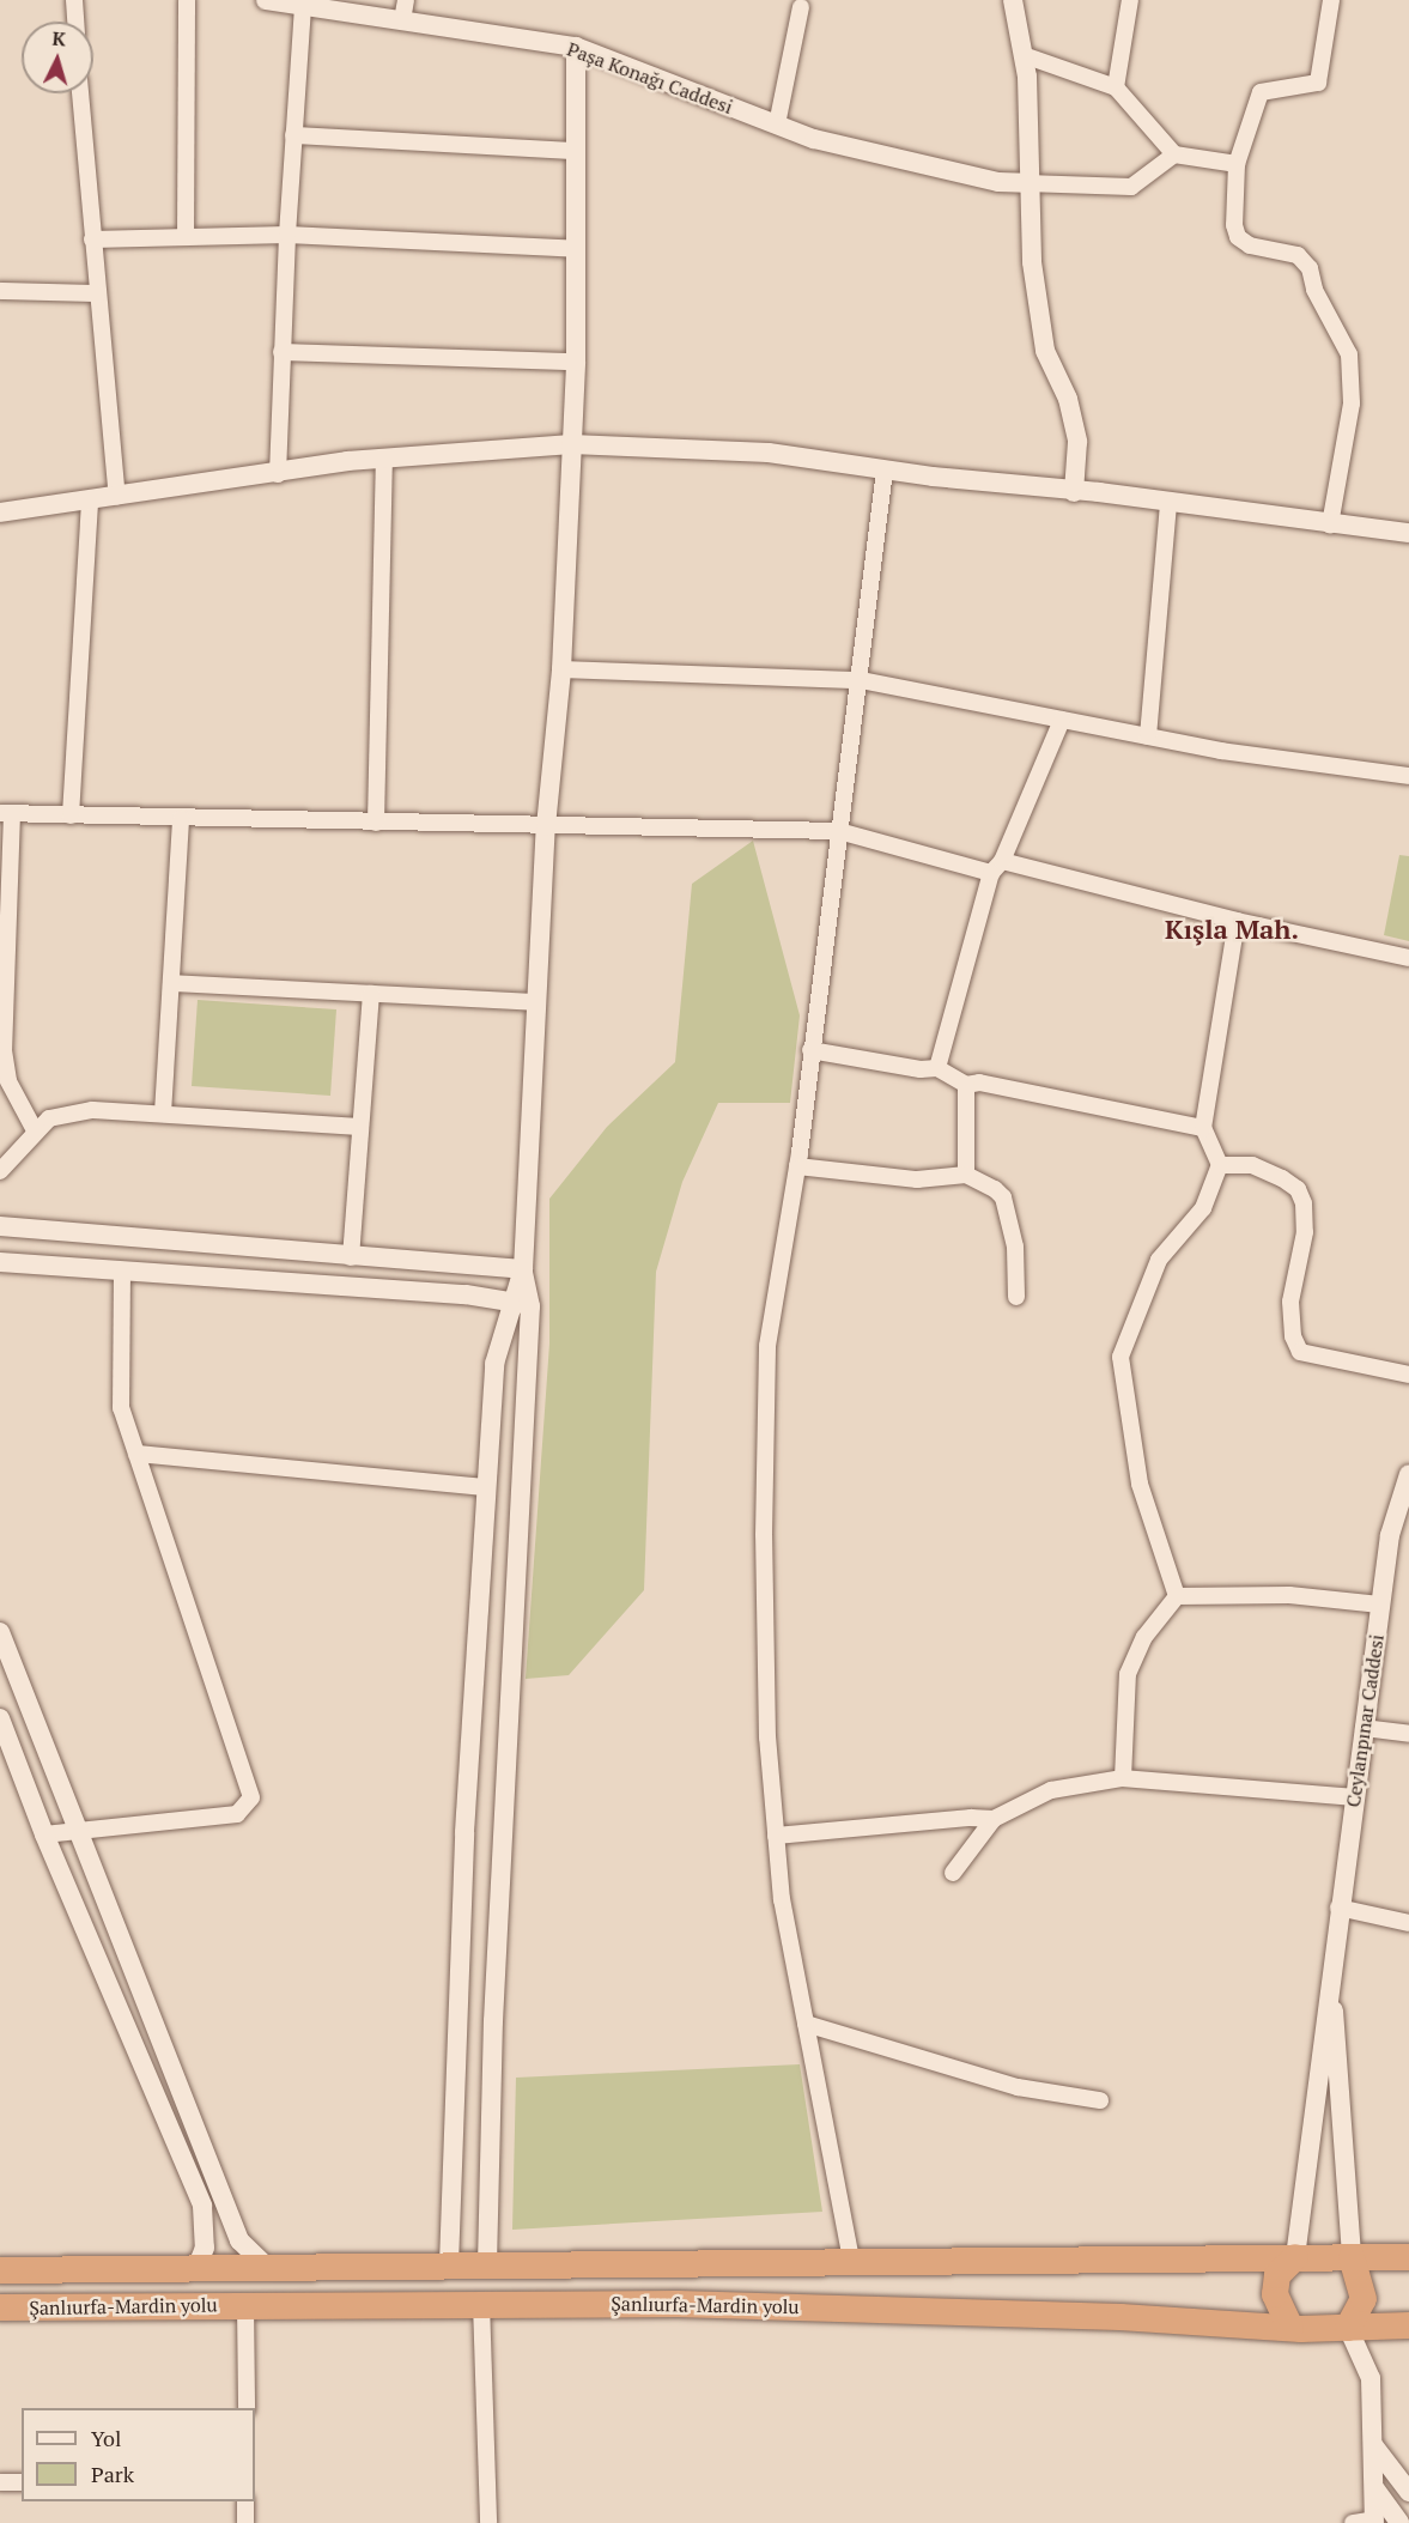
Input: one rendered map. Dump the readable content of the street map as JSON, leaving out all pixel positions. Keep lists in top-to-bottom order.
{
  "streets": {
    "highway": ["Şanlıurfa-Mardin yolu"],
    "street": ["Paşa Konağı Caddesi", "Ceylanpınar Caddesi"]
  },
  "districts": ["Kışla Mah."],
  "legend": ["Yol", "Park"],
  "north": "top"
}
